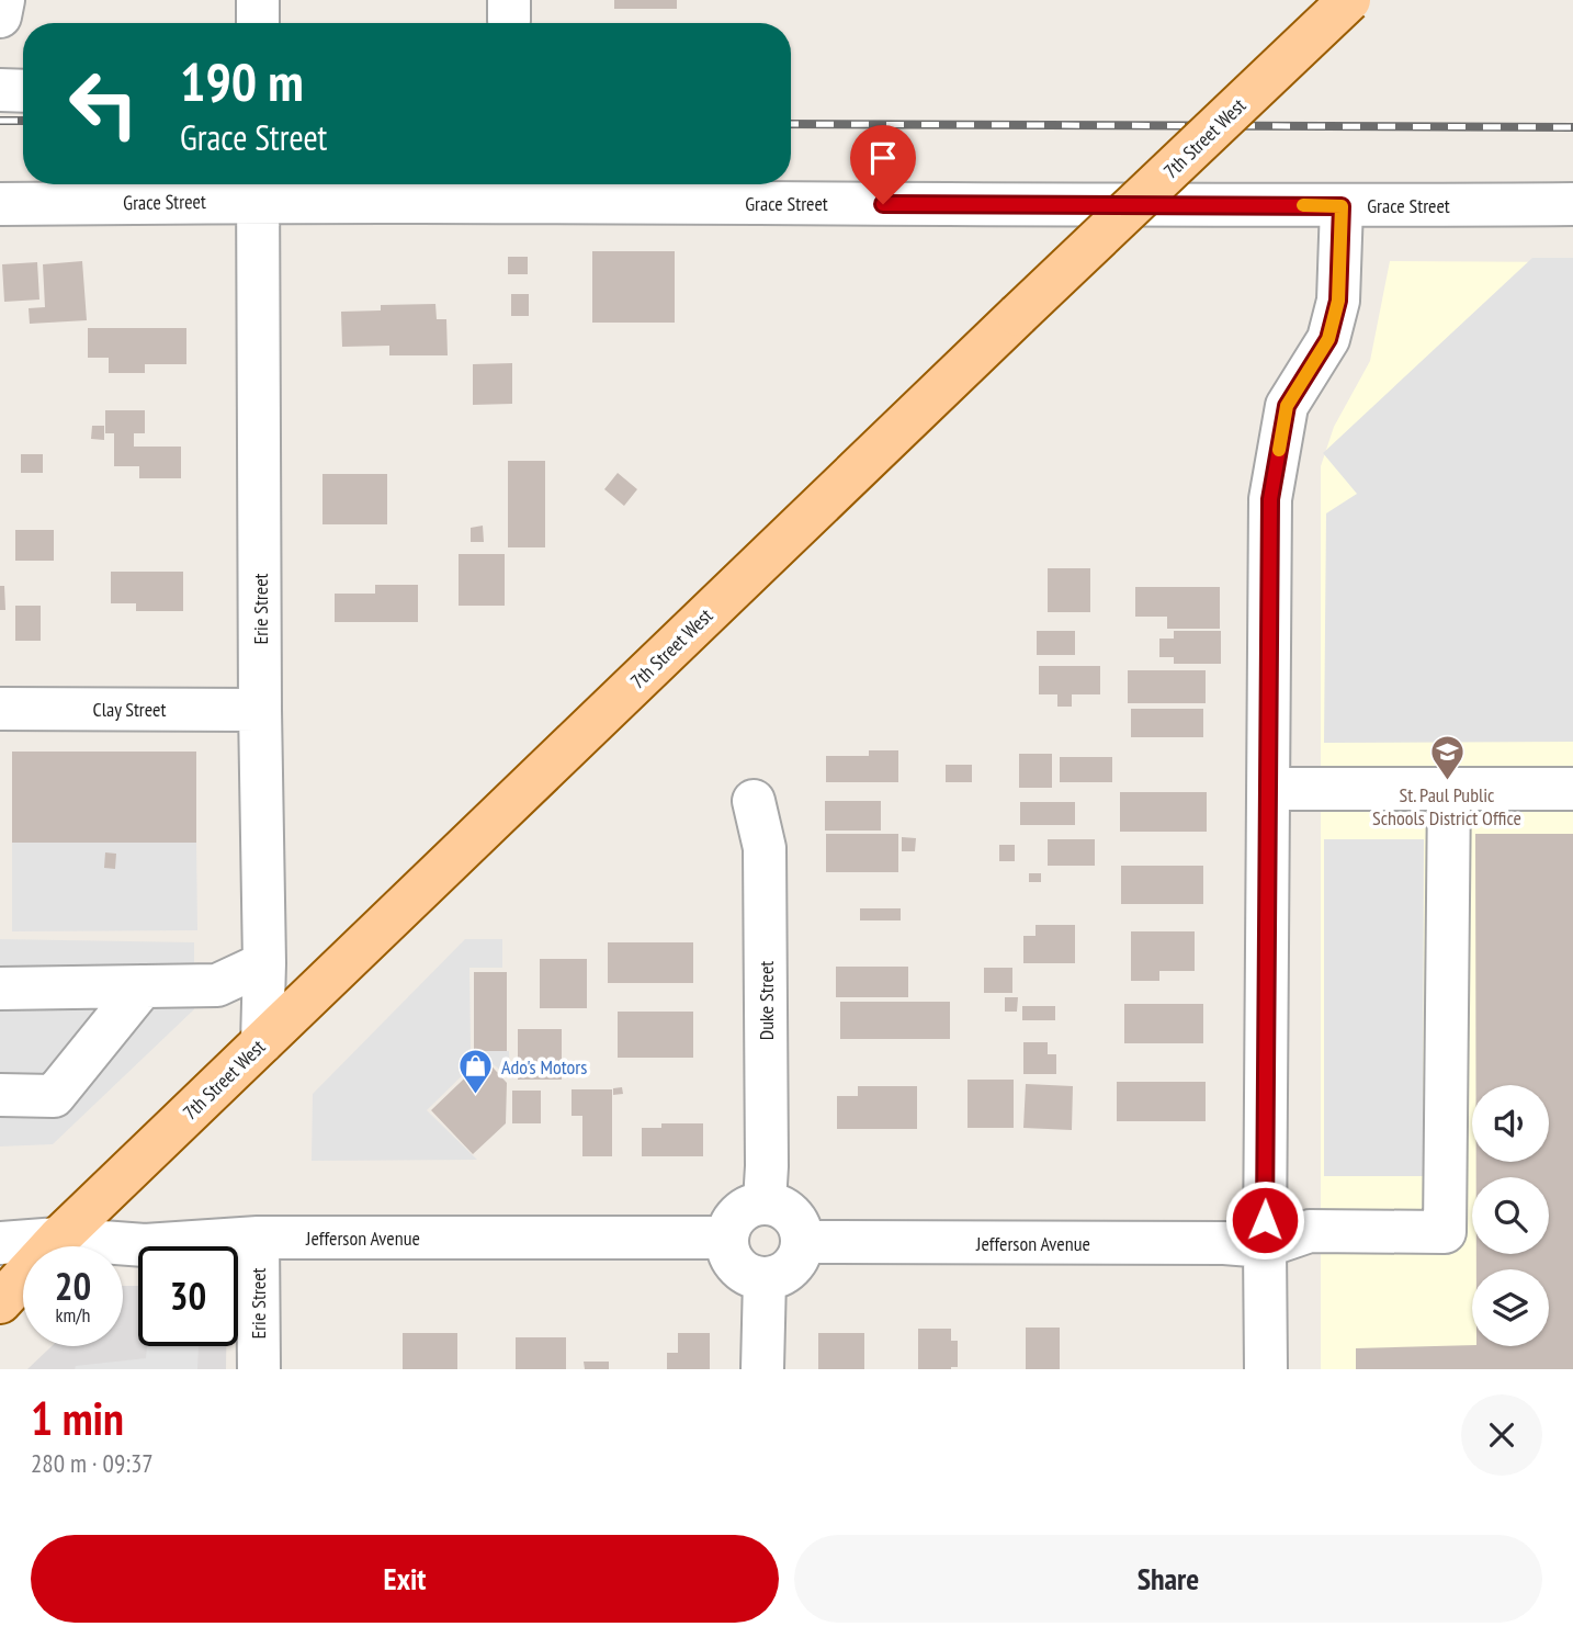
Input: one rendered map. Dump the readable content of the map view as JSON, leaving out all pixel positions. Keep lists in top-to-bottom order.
{
  "streets": {
    "main road": ["7th Street West"],
    "street": [
      "Grace Street",
      "Erie Street",
      "Clay Street",
      "Duke Street",
      "Jefferson Avenue"
    ]
  },
  "crossings": [
    ["7th Street West", "Erie Street"],
    ["7th Street West", "Jefferson Avenue"],
    ["Grace Street", "Erie Street"],
    ["Erie Street", "Clay Street"],
    ["Erie Street", "Jefferson Avenue"],
    ["Duke Street", "Jefferson Avenue"]
  ],
  "places": {
    "school or university": ["St. Paul Public Schools District Office"],
    "shop": ["Ado's Motors"]
  },
  "page": {
    "turn": ["190 m", "Grace Street"],
    "speed": "20 km/h",
    "limit": "30",
    "heading": ["1 min", "280 m · 09:37"],
    "buttons": ["Exit", "Share"]
  }
}
